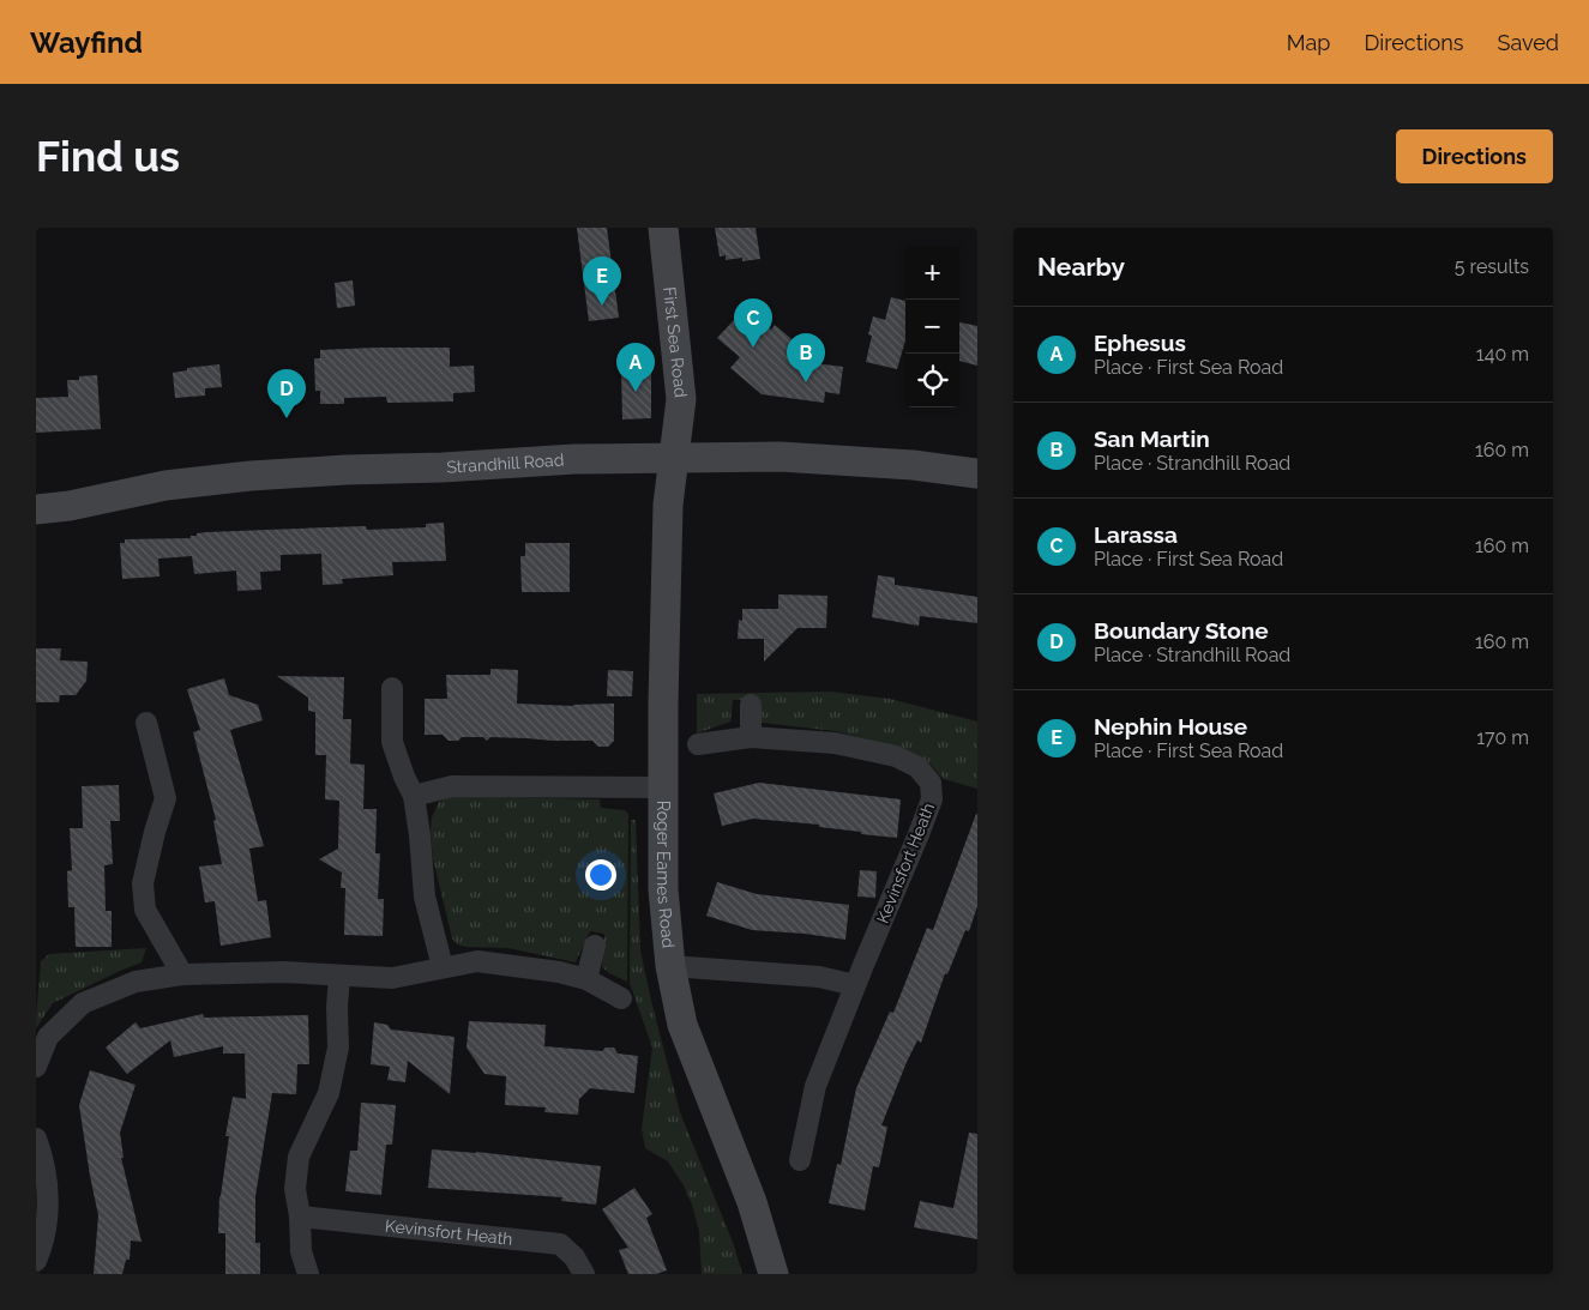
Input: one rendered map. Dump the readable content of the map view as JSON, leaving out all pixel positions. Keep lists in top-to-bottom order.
{
  "streets": {
    "main road": ["First Sea Road", "Strandhill Road", "Roger Eames Road"],
    "street": ["Kevinsfort Heath"]
  },
  "crossings": [
    ["First Sea Road", "Strandhill Road"],
    ["First Sea Road", "Roger Eames Road"],
    ["Strandhill Road", "Roger Eames Road"]
  ],
  "page": {
    "header": "Wayfind",
    "nav": ["Map", "Directions", "Saved"],
    "buttons": "Directions",
    "title": "Find us",
    "heading": ["Nearby", "5 results"],
    "map_buttons": ["+", "−"],
    "pins": [
      "E",
      "C",
      "B",
      "A",
      "D"
    ],
    "list": [
      {
        "mark": "A",
        "name": "Ephesus",
        "note": "Place · First Sea Road",
        "value": "140 m"
      },
      {
        "mark": "B",
        "name": "San Martin",
        "note": "Place · Strandhill Road",
        "value": "160 m"
      },
      {
        "mark": "C",
        "name": "Larassa",
        "note": "Place · First Sea Road",
        "value": "160 m"
      },
      {
        "mark": "D",
        "name": "Boundary Stone",
        "note": "Place · Strandhill Road",
        "value": "160 m"
      },
      {
        "mark": "E",
        "name": "Nephin House",
        "note": "Place · First Sea Road",
        "value": "170 m"
      }
    ]
  }
}
